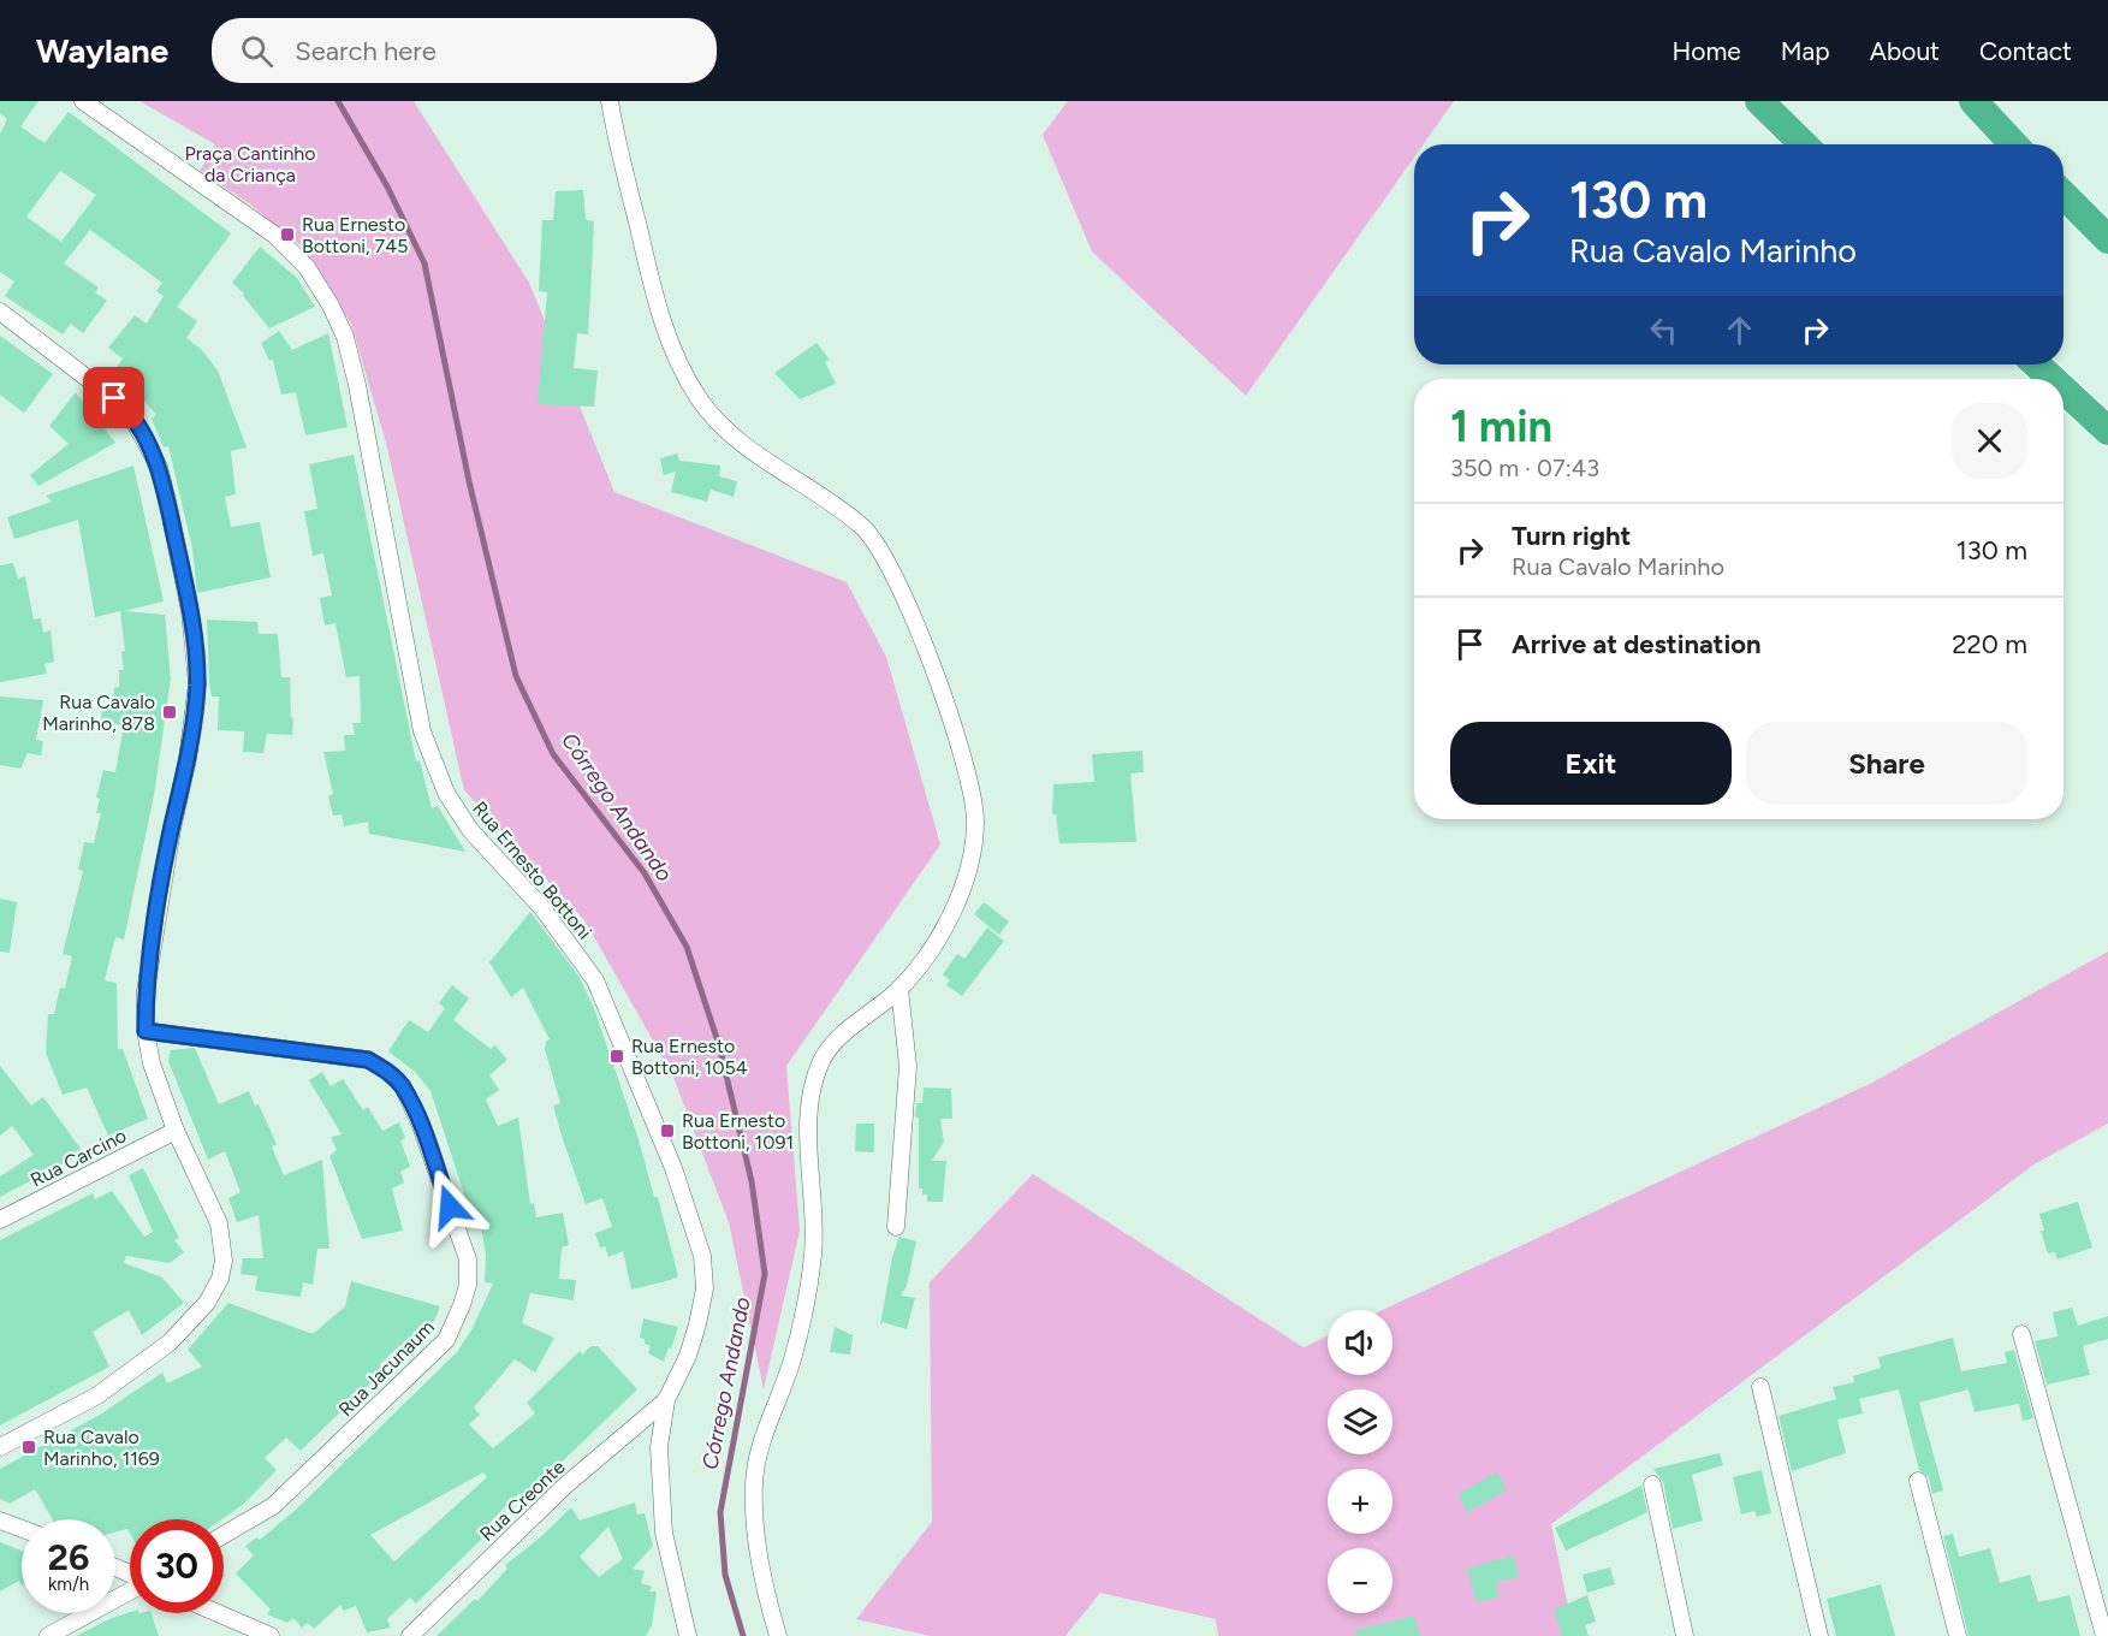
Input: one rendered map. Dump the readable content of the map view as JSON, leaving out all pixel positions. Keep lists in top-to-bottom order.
{
  "streets": {
    "street": [
      "Rua Ernesto Bottoni",
      "Rua Carcino",
      "Rua Jacunaum",
      "Rua Creonte"
    ]
  },
  "crossings": [
    ["Rua Ernesto Bottoni", "Rua Creonte"]
  ],
  "water": ["Córrego Andando"],
  "parks": ["Praça Cantinho da Criança"],
  "places": {
    "transit": [
      "Rua Ernesto Bottoni, 745",
      "Rua Cavalo Marinho, 878",
      "Rua Ernesto Bottoni, 1054",
      "Rua Ernesto Bottoni, 1091",
      "Rua Cavalo Marinho, 1169"
    ]
  },
  "page": {
    "header": "Waylane",
    "search": "Search here",
    "nav": [
      "Home",
      "Map",
      "About",
      "Contact"
    ],
    "turn": ["130 m", "Rua Cavalo Marinho"],
    "heading": ["1 min", "350 m · 07:43"],
    "list": [
      {
        "name": "Turn right",
        "note": "Rua Cavalo Marinho",
        "value": "130 m"
      },
      {
        "name": "Arrive at destination",
        "value": "220 m"
      }
    ],
    "buttons": ["Exit", "Share"],
    "map_buttons": ["+", "−"],
    "speed": "26 km/h",
    "limit": "30"
  }
}
